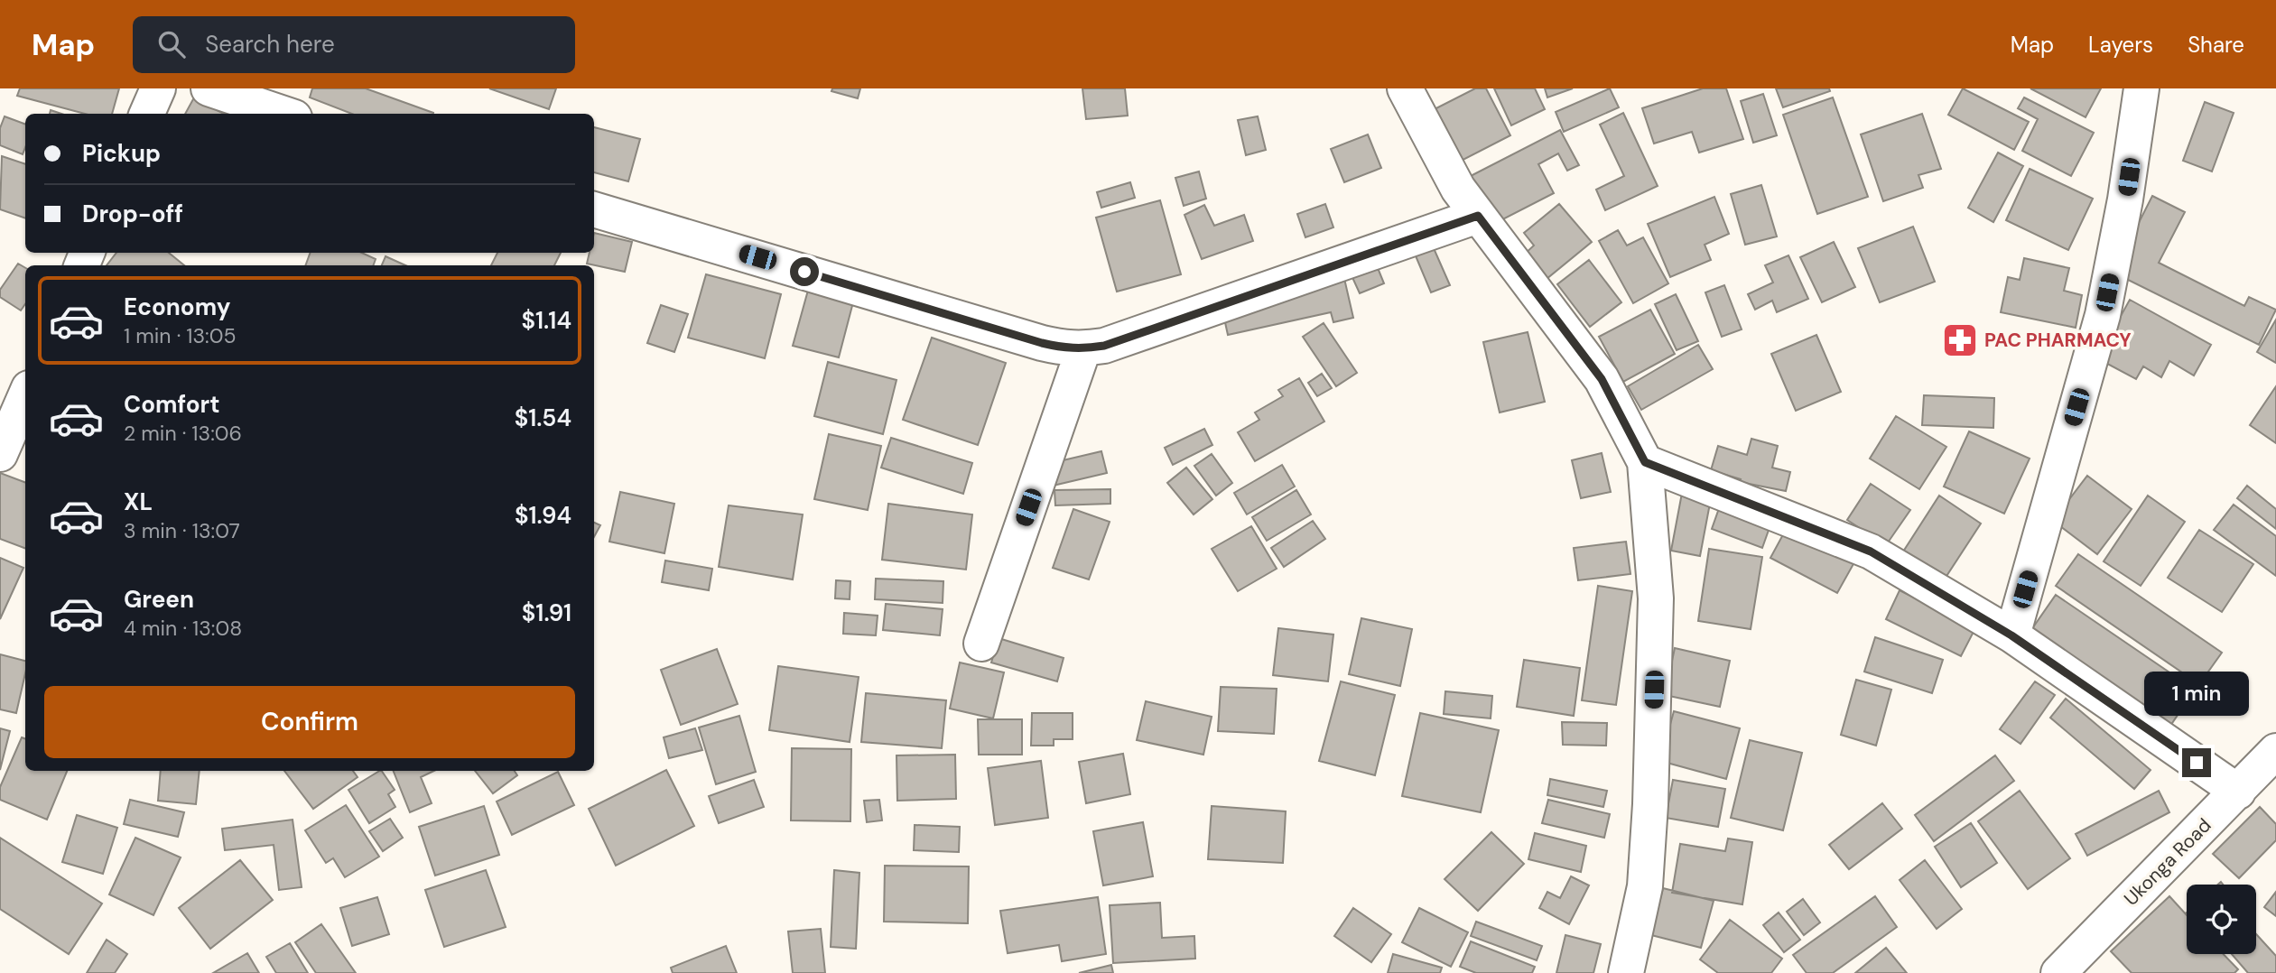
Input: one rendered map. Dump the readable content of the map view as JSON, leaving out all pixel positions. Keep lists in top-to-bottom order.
{
  "streets": {
    "street": ["Ukonga Road"]
  },
  "places": {
    "pharmacy": ["PAC PHARMACY"]
  },
  "page": {
    "header": "Map",
    "search": "Search here",
    "nav": ["Map", "Layers", "Share"],
    "banner": ["Pickup", "Drop-off"],
    "list": [
      {
        "name": "Economy",
        "note": "1 min · 13:05",
        "value": "$1.14"
      },
      {
        "name": "Comfort",
        "note": "2 min · 13:06",
        "value": "$1.54"
      },
      {
        "name": "XL",
        "note": "3 min · 13:07",
        "value": "$1.94"
      },
      {
        "name": "Green",
        "note": "4 min · 13:08",
        "value": "$1.91"
      }
    ],
    "bubble": "1 min",
    "buttons": "Confirm"
  }
}
